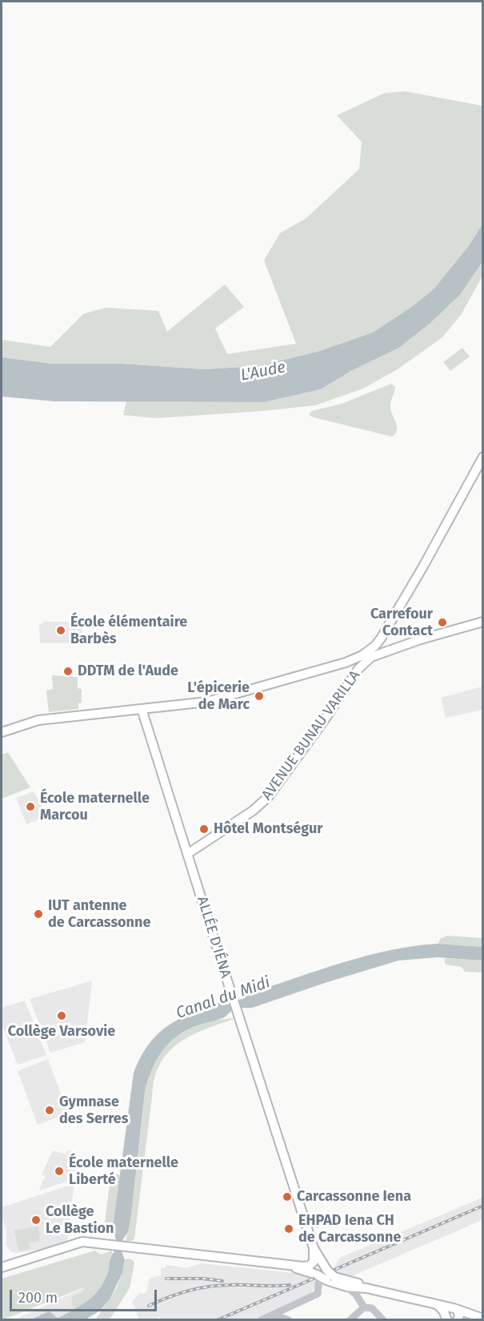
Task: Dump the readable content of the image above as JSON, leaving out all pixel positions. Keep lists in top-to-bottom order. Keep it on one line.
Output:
{"streets":{"main road":["AVENUE BUNAU VARILLA","ALLÉE D'IÉNA"]},"crossings":[["AVENUE BUNAU VARILLA","ALLÉE D'IÉNA"]],"water":["L'Aude","Canal du Midi"],"places":["Carrefour Contact","École élémentaire Barbès","DDTM de l'Aude","L'épicerie de Marc","École maternelle Marcou","Hôtel Montségur","IUT antenne de Carcassonne","Collège Varsovie","Gymnase des Serres","École maternelle Liberté","Carcassonne Iena","Collège Le Bastion","EHPAD Iena CH de Carcassonne"],"scale_bar":"200 m"}
